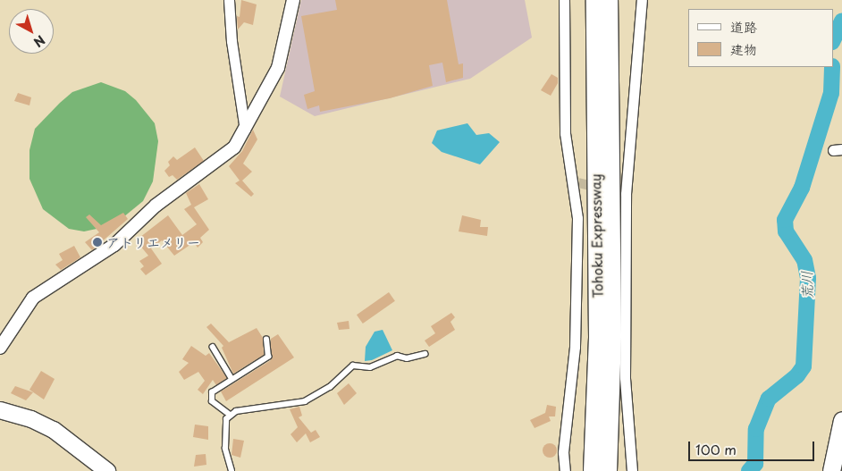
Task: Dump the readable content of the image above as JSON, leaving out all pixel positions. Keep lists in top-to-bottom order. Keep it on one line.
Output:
{"streets":{"highway":["Tohoku Expressway"]},"water":["荒川"],"places":["アトリエメリー"],"legend":["道路","建物"],"scale_bar":"100 m","north":"bottom right"}
